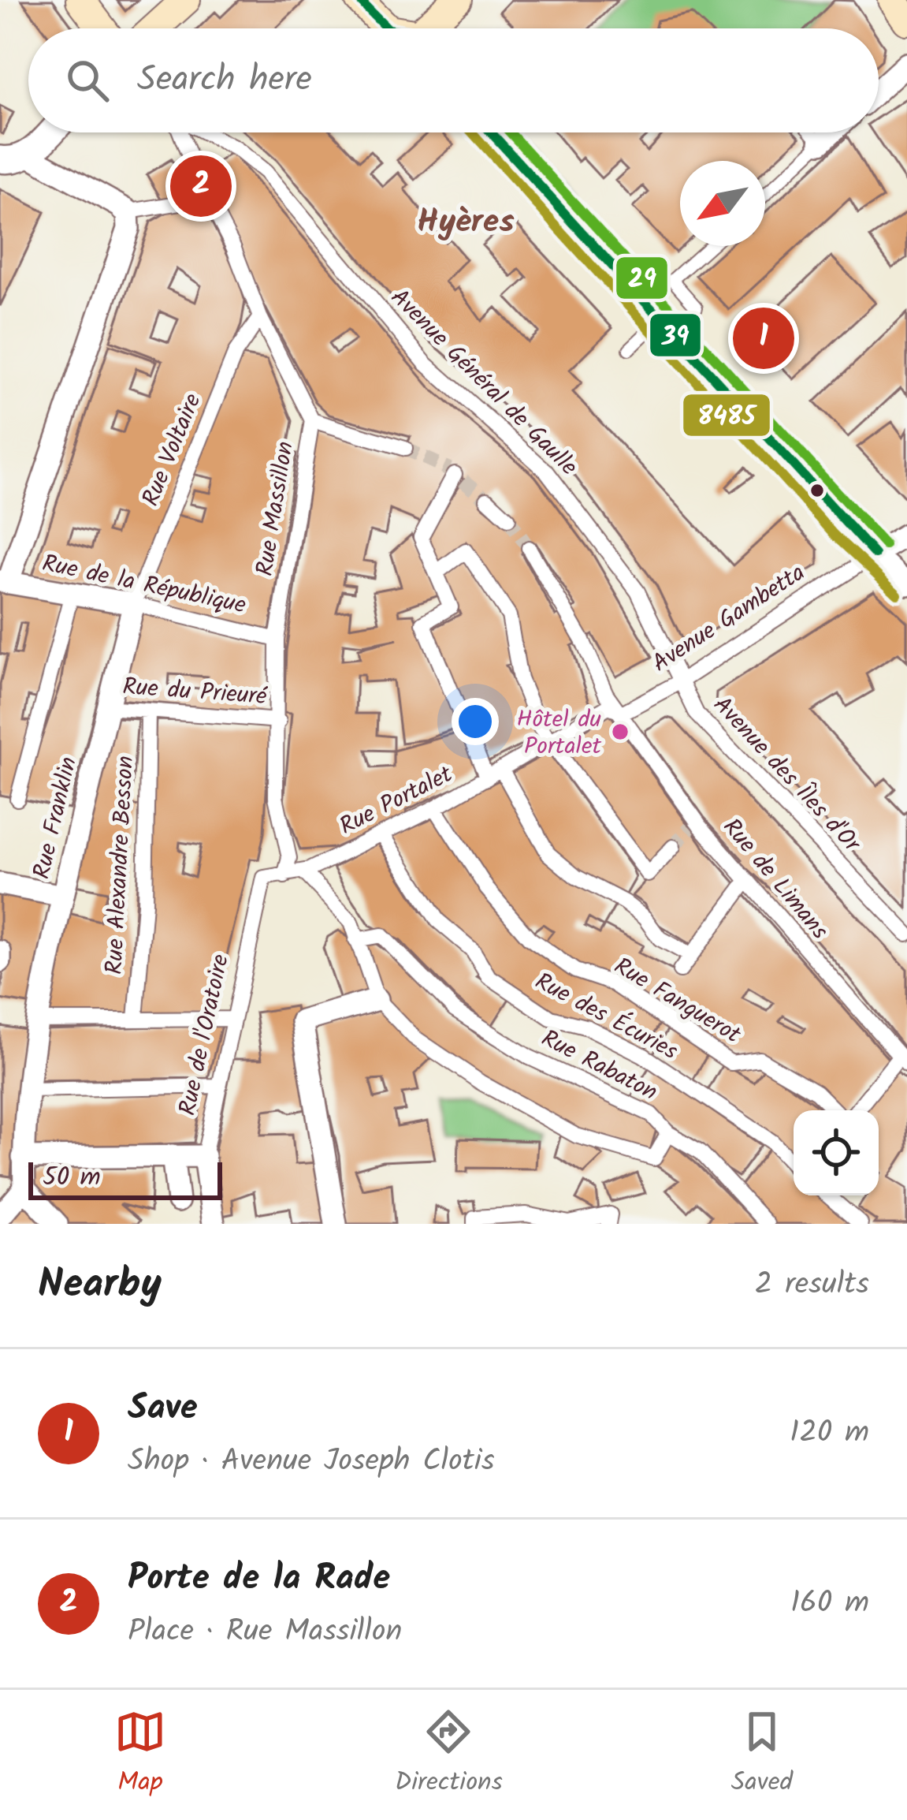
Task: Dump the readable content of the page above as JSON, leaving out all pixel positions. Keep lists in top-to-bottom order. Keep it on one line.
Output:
{"streets":{"street":["Avenue Général de Gaulle","Rue Voltaire","Rue Massillon","Rue de la République","Avenue Gambetta","Rue du Prieuré","Avenue des Îles d'Or","Rue Portalet","Rue Franklin","Rue Alexandre Besson","Rue de Limans","Rue Fanguerot","Rue des Écuries","Rue de l'Oratoire","Rue Rabaton"]},"crossings":[["Avenue Général de Gaulle","Avenue Gambetta"],["Avenue Général de Gaulle","Avenue des Îles d'Or"],["Rue Voltaire","Rue Massillon"],["Rue Voltaire","Rue de la République"],["Rue Voltaire","Rue Franklin"],["Rue Massillon","Rue de la République"],["Rue Massillon","Rue du Prieuré"],["Rue Massillon","Rue Portalet"],["Rue Massillon","Rue de l'Oratoire"],["Rue de la République","Rue Franklin"],["Avenue Gambetta","Avenue des Îles d'Or"],["Avenue Gambetta","Rue Portalet"],["Avenue Gambetta","Rue de Limans"],["Rue du Prieuré","Rue Franklin"],["Rue du Prieuré","Rue Alexandre Besson"],["Rue Portalet","Rue de Limans"],["Rue Portalet","Rue Fanguerot"],["Rue Portalet","Rue des Écuries"],["Rue Portalet","Rue de l'Oratoire"]],"districts":["Hyères"],"places":["Hôtel du Portalet"],"lines":["transit line 39","transit line 8485","transit line 29"],"scale_bar":"50 m","north":"bottom left","page":{"search":"Search here","pins":["2","1"],"scale":"50 m","heading":["Nearby","2 results"],"list":[{"mark":"1","name":"Save","note":"Shop · Avenue Joseph Clotis","value":"120 m"},{"mark":"2","name":"Porte de la Rade","note":"Place · Rue Massillon","value":"160 m"}],"nav":["Map","Directions","Saved"]}}
